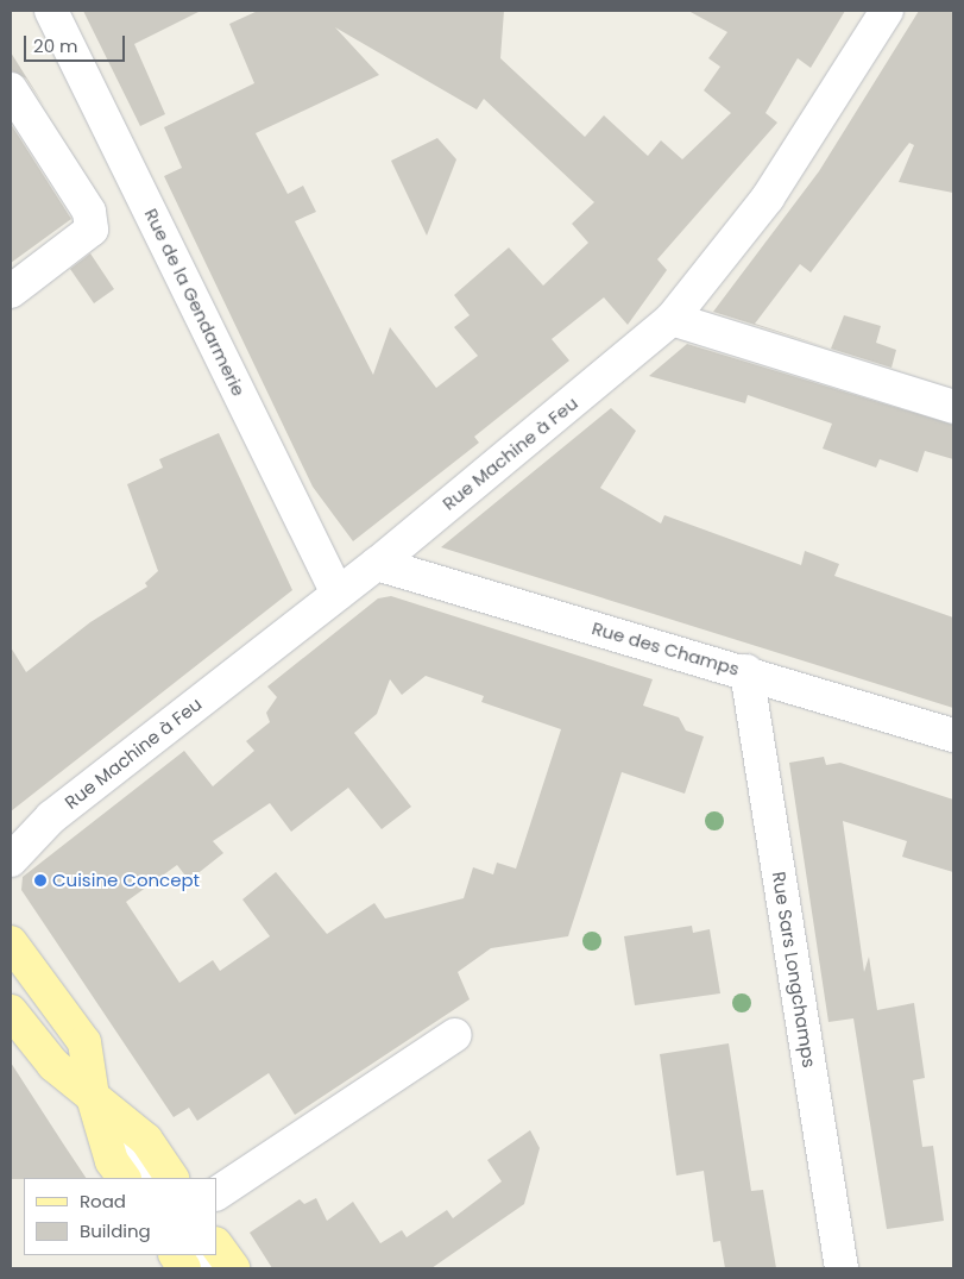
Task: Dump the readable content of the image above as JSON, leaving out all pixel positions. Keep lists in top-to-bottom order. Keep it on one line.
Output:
{"streets":{"street":["Rue de la Gendarmerie","Rue Machine à Feu","Rue des Champs","Rue Sars Longchamps"]},"crossings":[["Rue de la Gendarmerie","Rue Machine à Feu"],["Rue Machine à Feu","Rue des Champs"],["Rue des Champs","Rue Sars Longchamps"]],"places":["Cuisine Concept"],"legend":["Road","Building"],"scale_bar":"20 m"}
